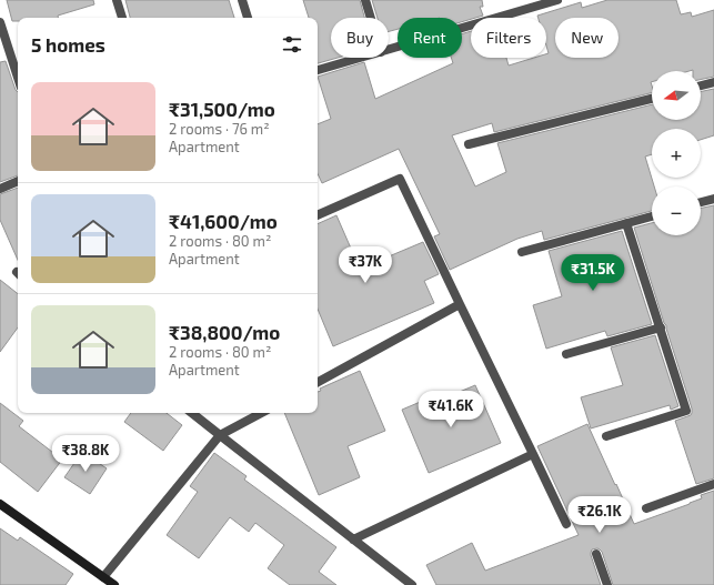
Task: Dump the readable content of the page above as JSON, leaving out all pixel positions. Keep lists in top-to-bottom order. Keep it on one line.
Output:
{"north":"left","page":{"chip":["Buy","Rent","Filters","New"],"heading":"5 homes","map_buttons":["+","−"],"list":[{"name":"₹31,500/mo","note":"2 rooms · 76 m² · Apartment"},{"name":"₹41,600/mo","note":"2 rooms · 80 m² · Apartment"},{"name":"₹38,800/mo","note":"2 rooms · 80 m² · Apartment"}],"price":["₹37K","₹31.5K","₹41.6K","₹38.8K","₹26.1K"]}}
